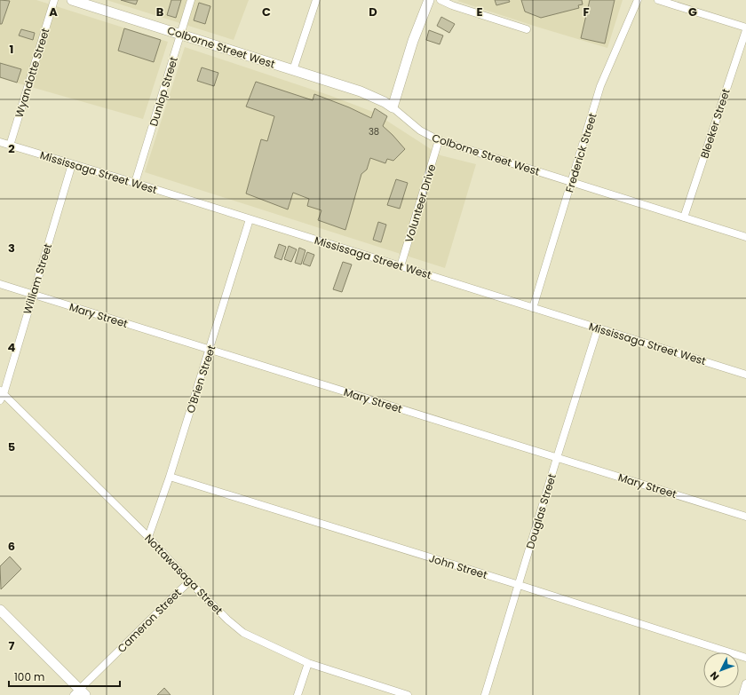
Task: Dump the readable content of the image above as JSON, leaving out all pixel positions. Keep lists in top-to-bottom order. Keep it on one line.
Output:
{"streets":{"main road":["Colborne Street West"],"street":["Wyandotte Street","Dunlop Street","Bleeker Street","Frederick Street","Mississaga Street West","Volunteer Drive","William Street","Mary Street","O'Brien Street","Douglas Street","John Street","Nottawasaga Street","Cameron Street"]},"crossings":[["Colborne Street West","Dunlop Street"],["Colborne Street West","Bleeker Street"],["Colborne Street West","Frederick Street"],["Colborne Street West","Volunteer Drive"],["Wyandotte Street","Mississaga Street West"],["Dunlop Street","Mississaga Street West"],["Frederick Street","Mississaga Street West"],["Mississaga Street West","Volunteer Drive"],["Mississaga Street West","William Street"],["Mississaga Street West","O'Brien Street"],["Mississaga Street West","Douglas Street"],["William Street","Mary Street"],["William Street","Nottawasaga Street"],["Mary Street","O'Brien Street"],["Mary Street","Douglas Street"],["O'Brien Street","John Street"],["O'Brien Street","Nottawasaga Street"],["Douglas Street","John Street"],["Nottawasaga Street","Cameron Street"]],"house_numbers":["38"],"scale_bar":"100 m","north":"bottom left","grid":{"columns":["A","B","C","D","E","F","G"],"rows":["1","2","3","4","5","6","7"]}}
